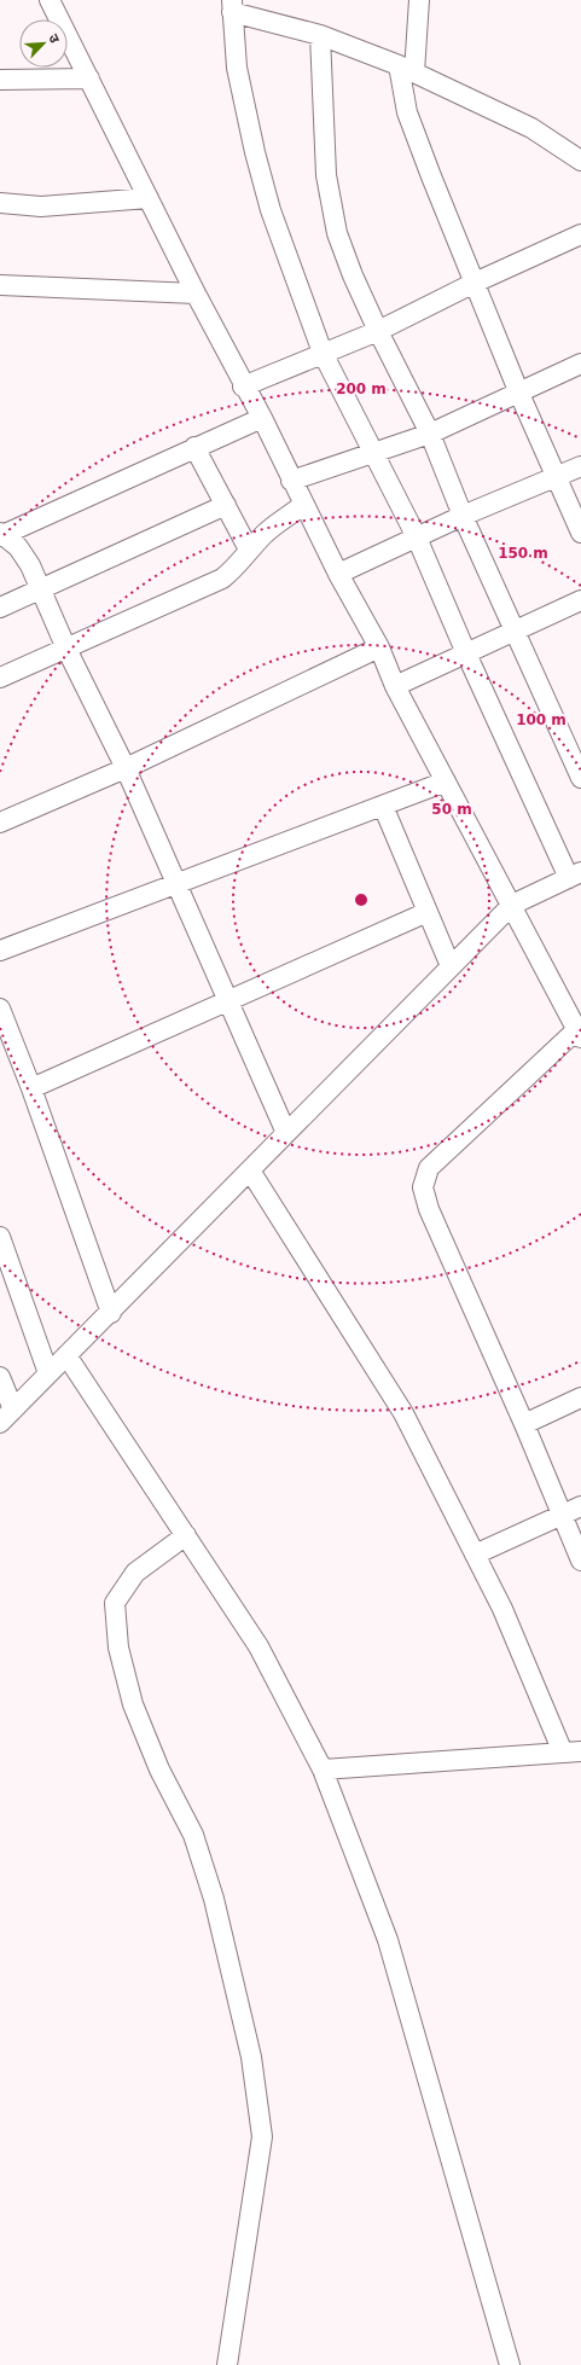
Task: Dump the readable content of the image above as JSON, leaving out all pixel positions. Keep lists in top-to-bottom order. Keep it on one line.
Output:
{"north":"top right","rings":["200 m","150 m","100 m","50 m"]}
